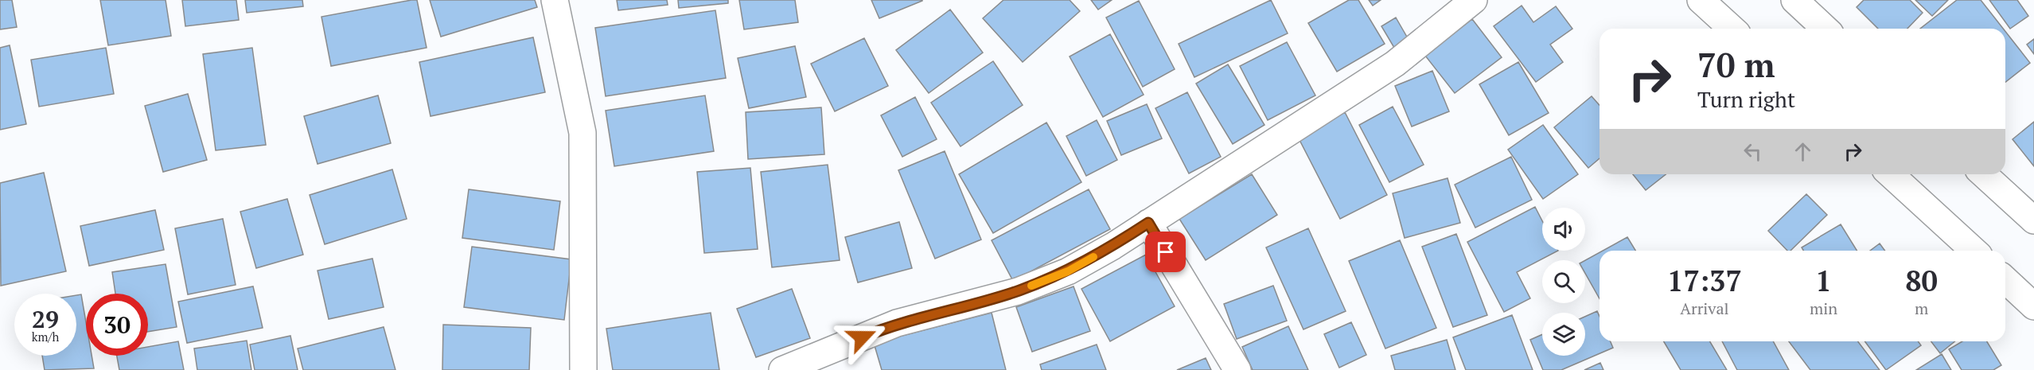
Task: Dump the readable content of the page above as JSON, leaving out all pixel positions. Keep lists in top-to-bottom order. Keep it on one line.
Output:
{"page":{"turn":["70 m","Turn right"],"eta":["17:37","Arrival","1","min","80","m"],"speed":"29 km/h","limit":"30"}}
